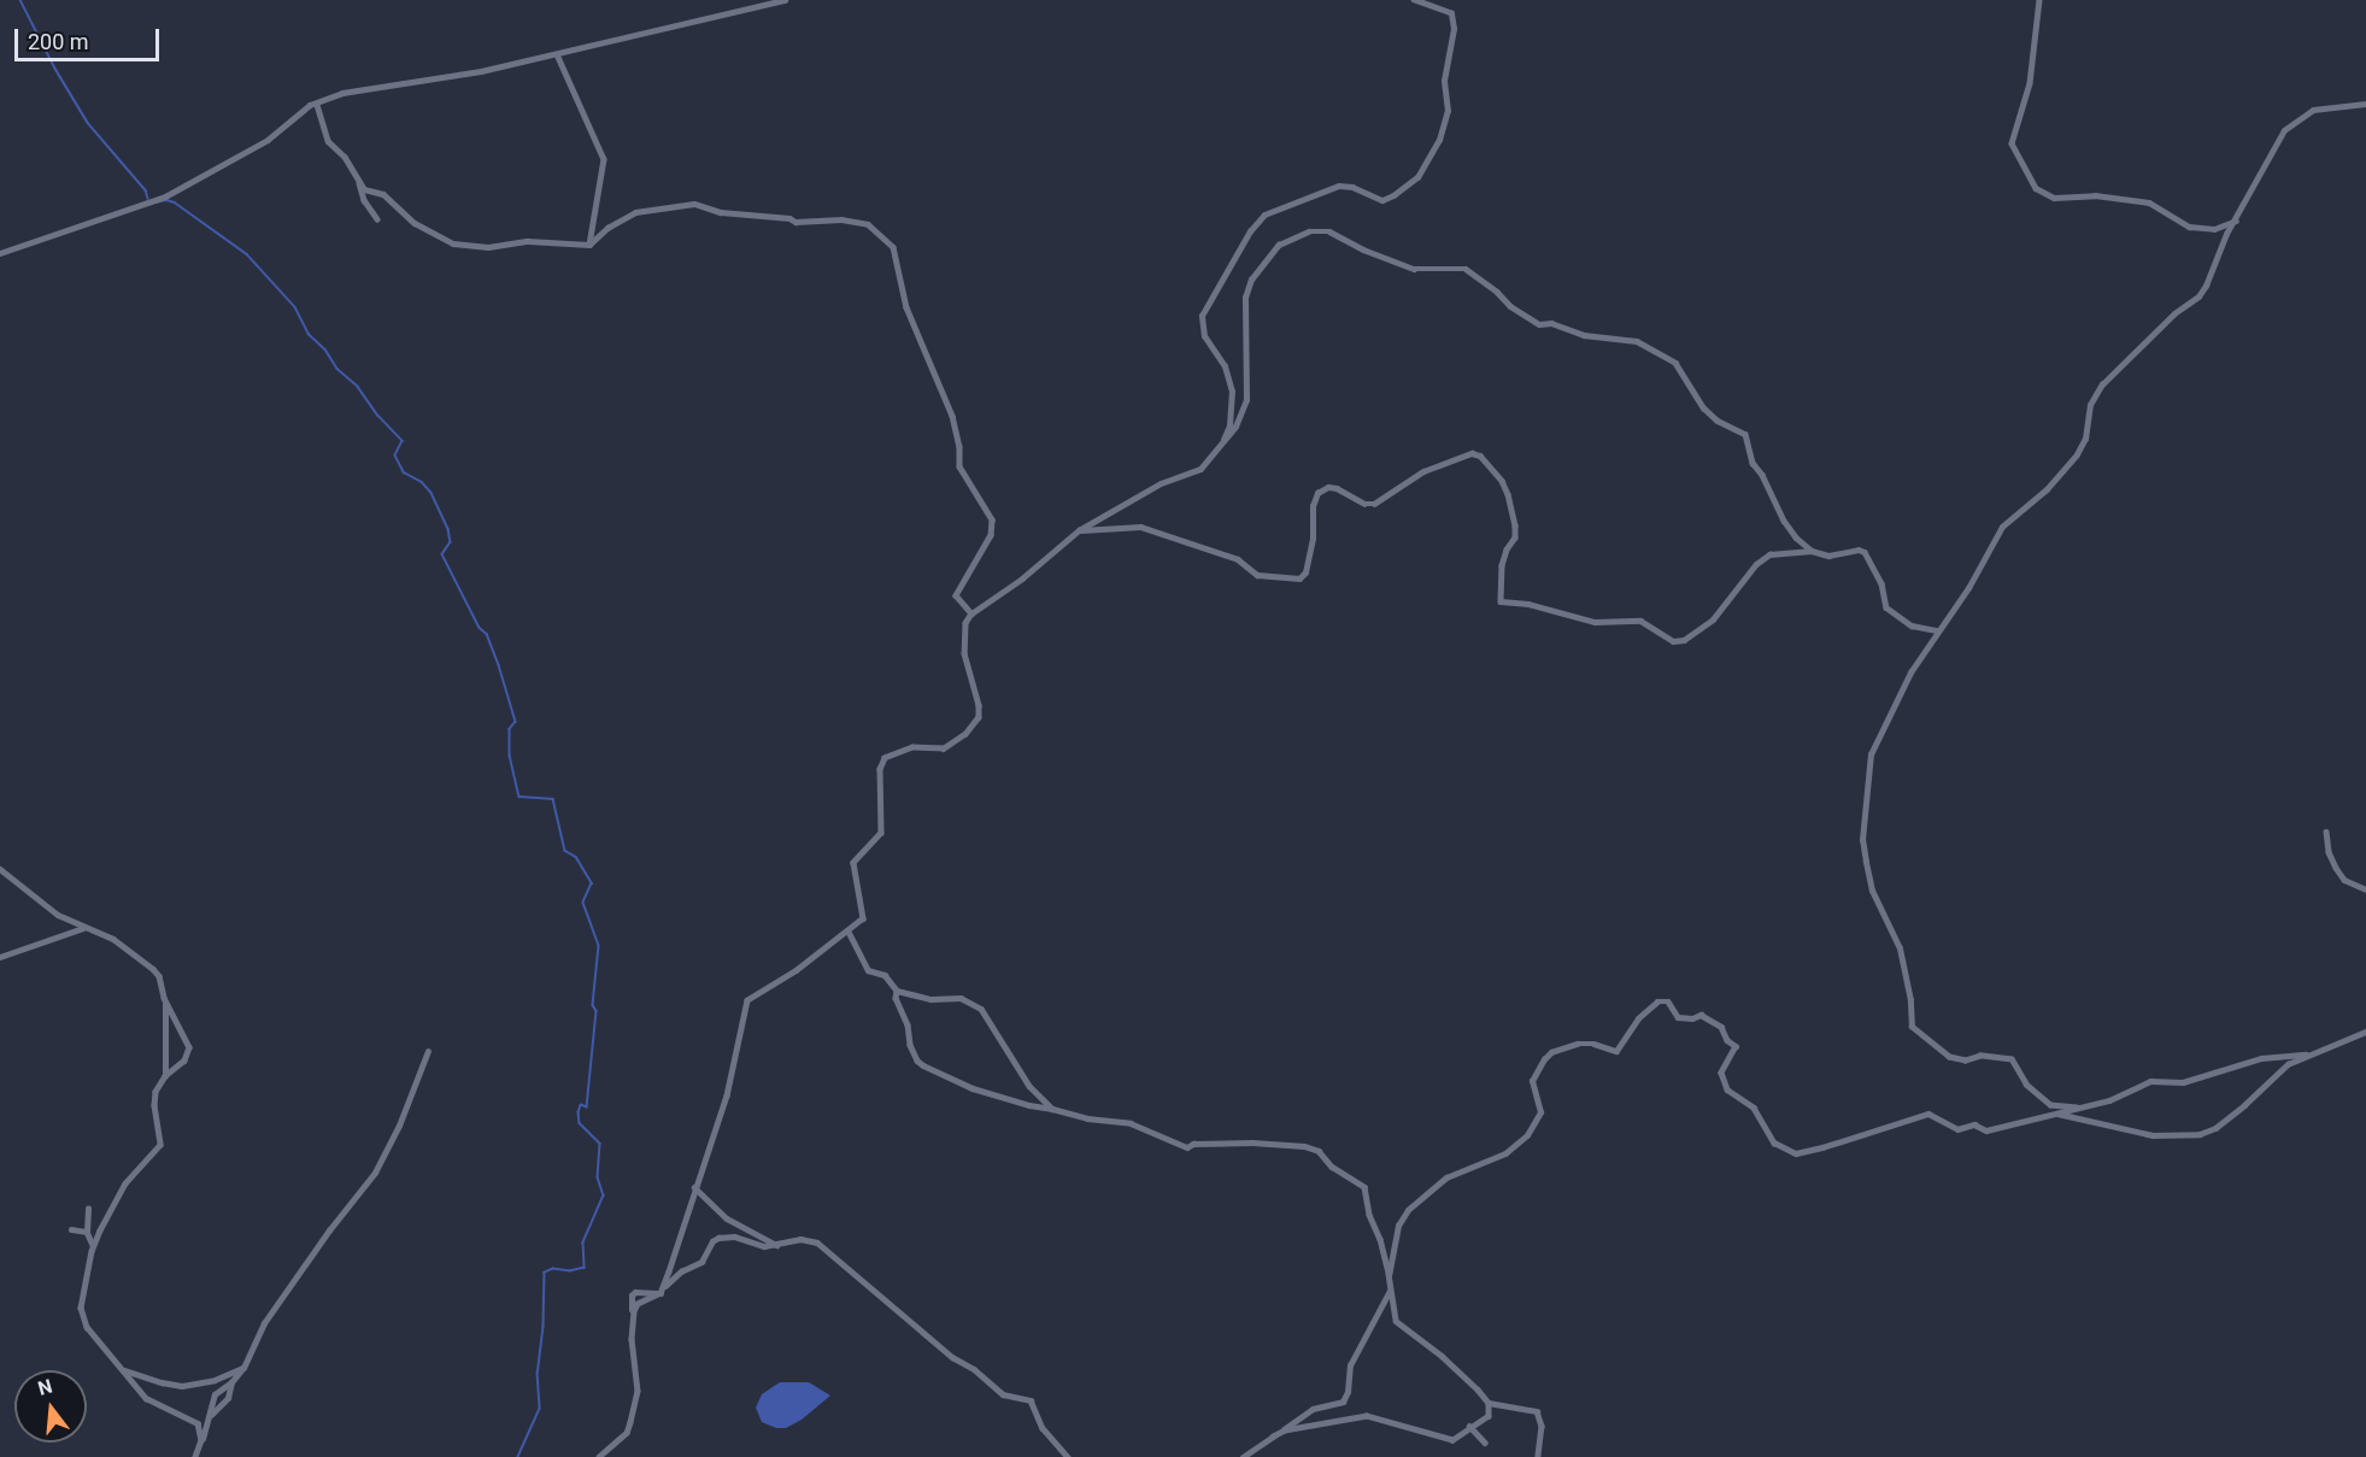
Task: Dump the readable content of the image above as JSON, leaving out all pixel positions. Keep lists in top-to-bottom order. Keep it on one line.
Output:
{"scale_bar":"200 m","north":"top"}
